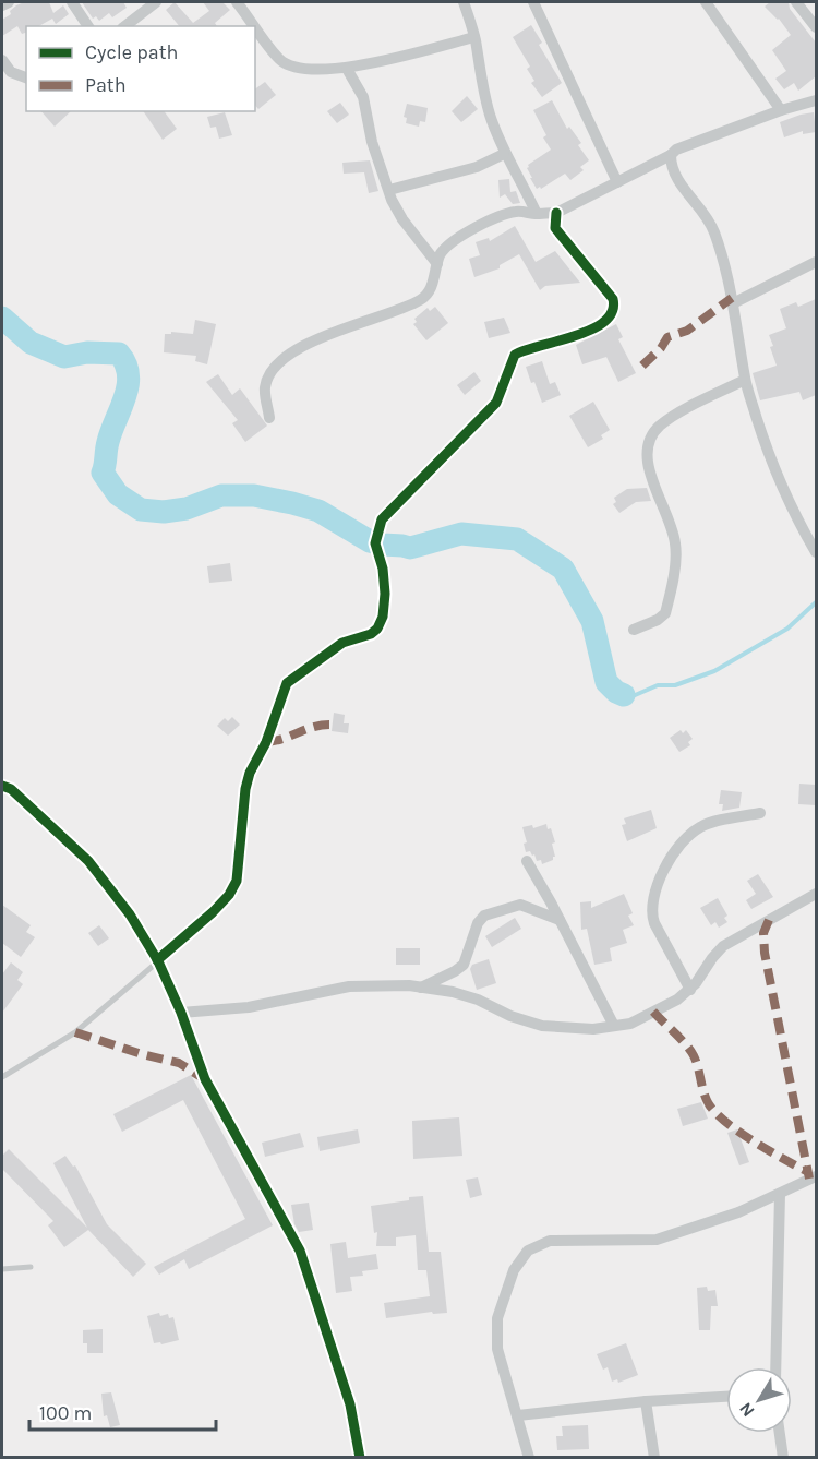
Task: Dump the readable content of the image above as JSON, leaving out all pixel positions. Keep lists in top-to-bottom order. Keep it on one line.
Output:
{"legend":["Cycle path","Path"],"scale_bar":"100 m","north":"bottom left"}
